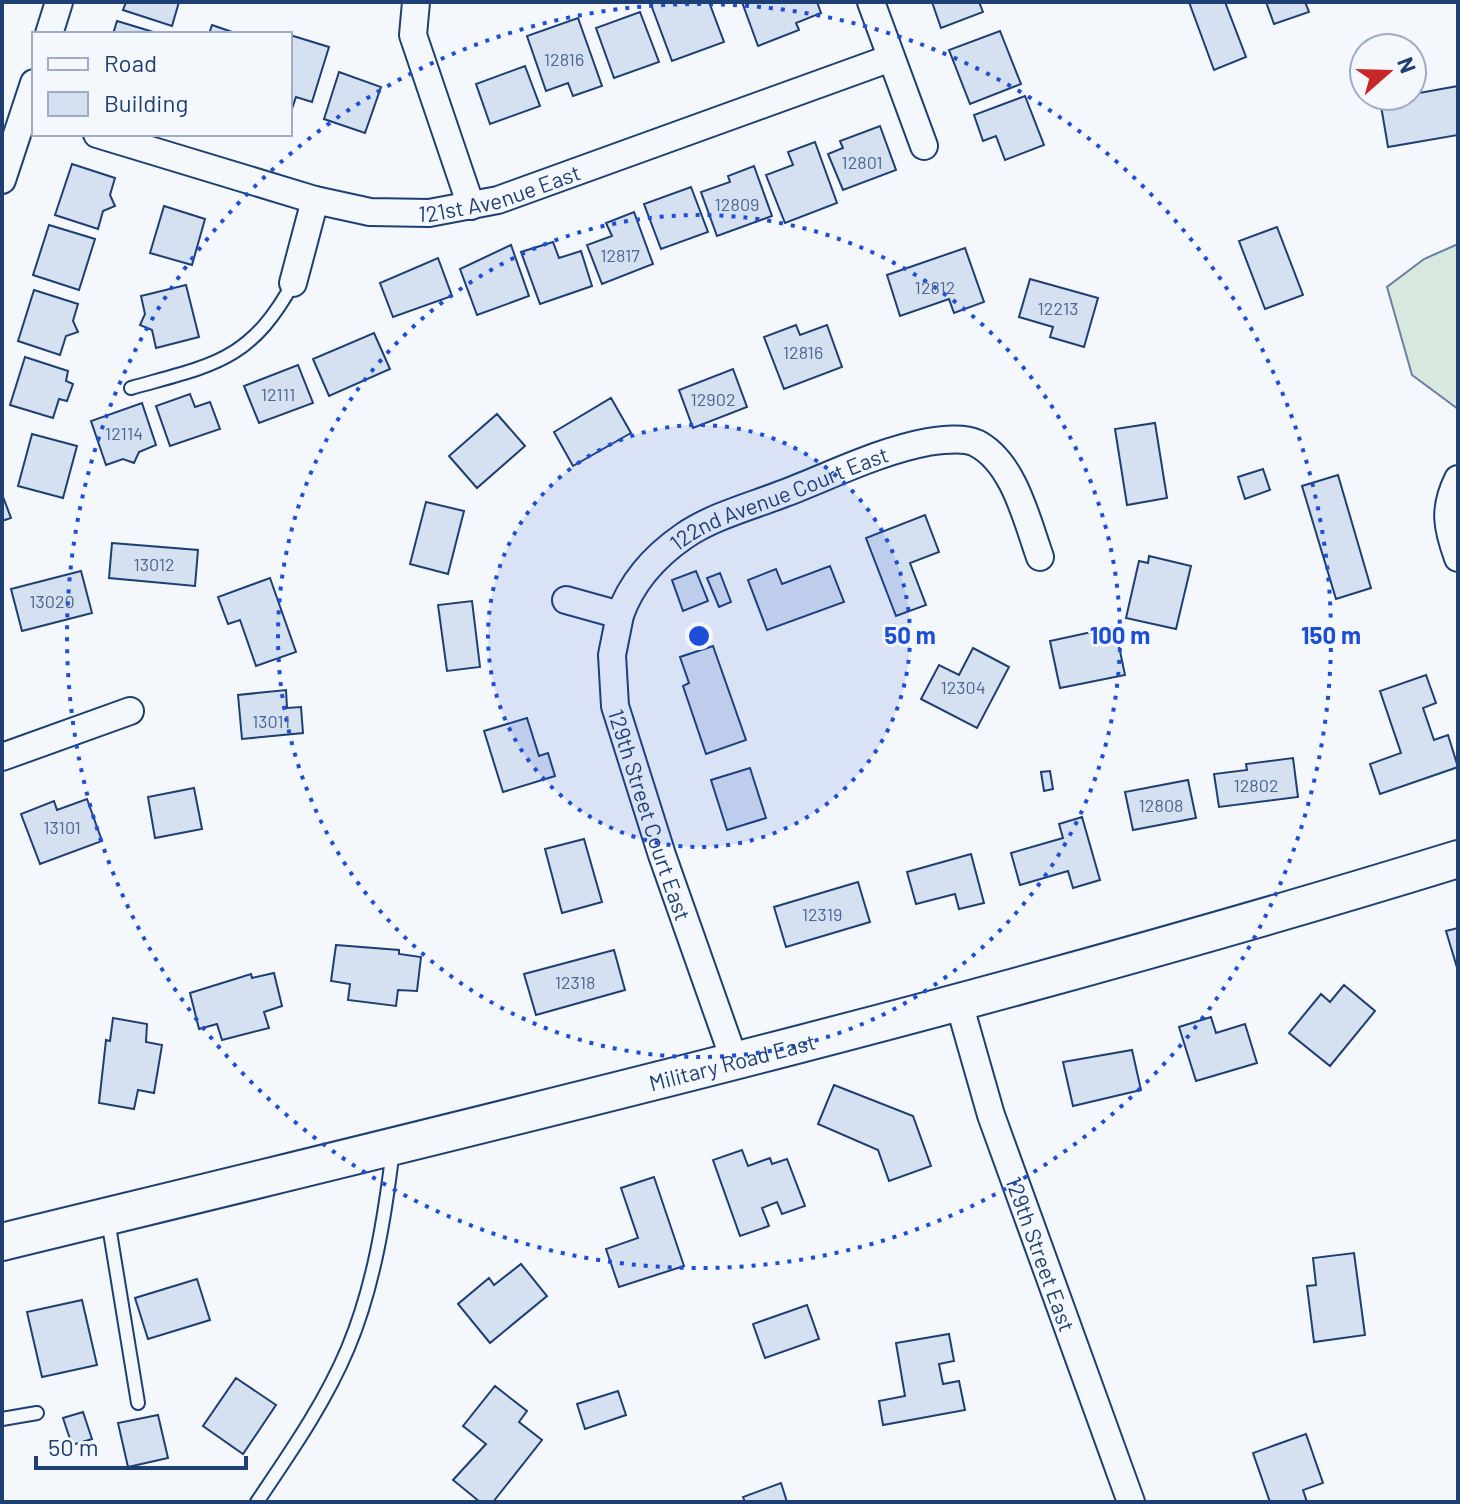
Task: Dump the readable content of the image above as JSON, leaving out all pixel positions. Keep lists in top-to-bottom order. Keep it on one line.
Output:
{"streets":{"main road":["Military Road East"],"street":["121st Avenue East","122nd Avenue Court East","129th Street Court East","129th Street East"]},"crossings":[["122nd Avenue Court East","129th Street Court East"],["129th Street Court East","Military Road East"],["Military Road East","129th Street East"]],"house_numbers":["12816","12801","12809","12817","12812","12213","12816","12111","12902","12114","13012","13020","12304","13011","12802","12808","13101","12319","12318"],"legend":["Road","Building"],"scale_bar":"50 m","north":"right","rings":["50 m","100 m","150 m"]}
